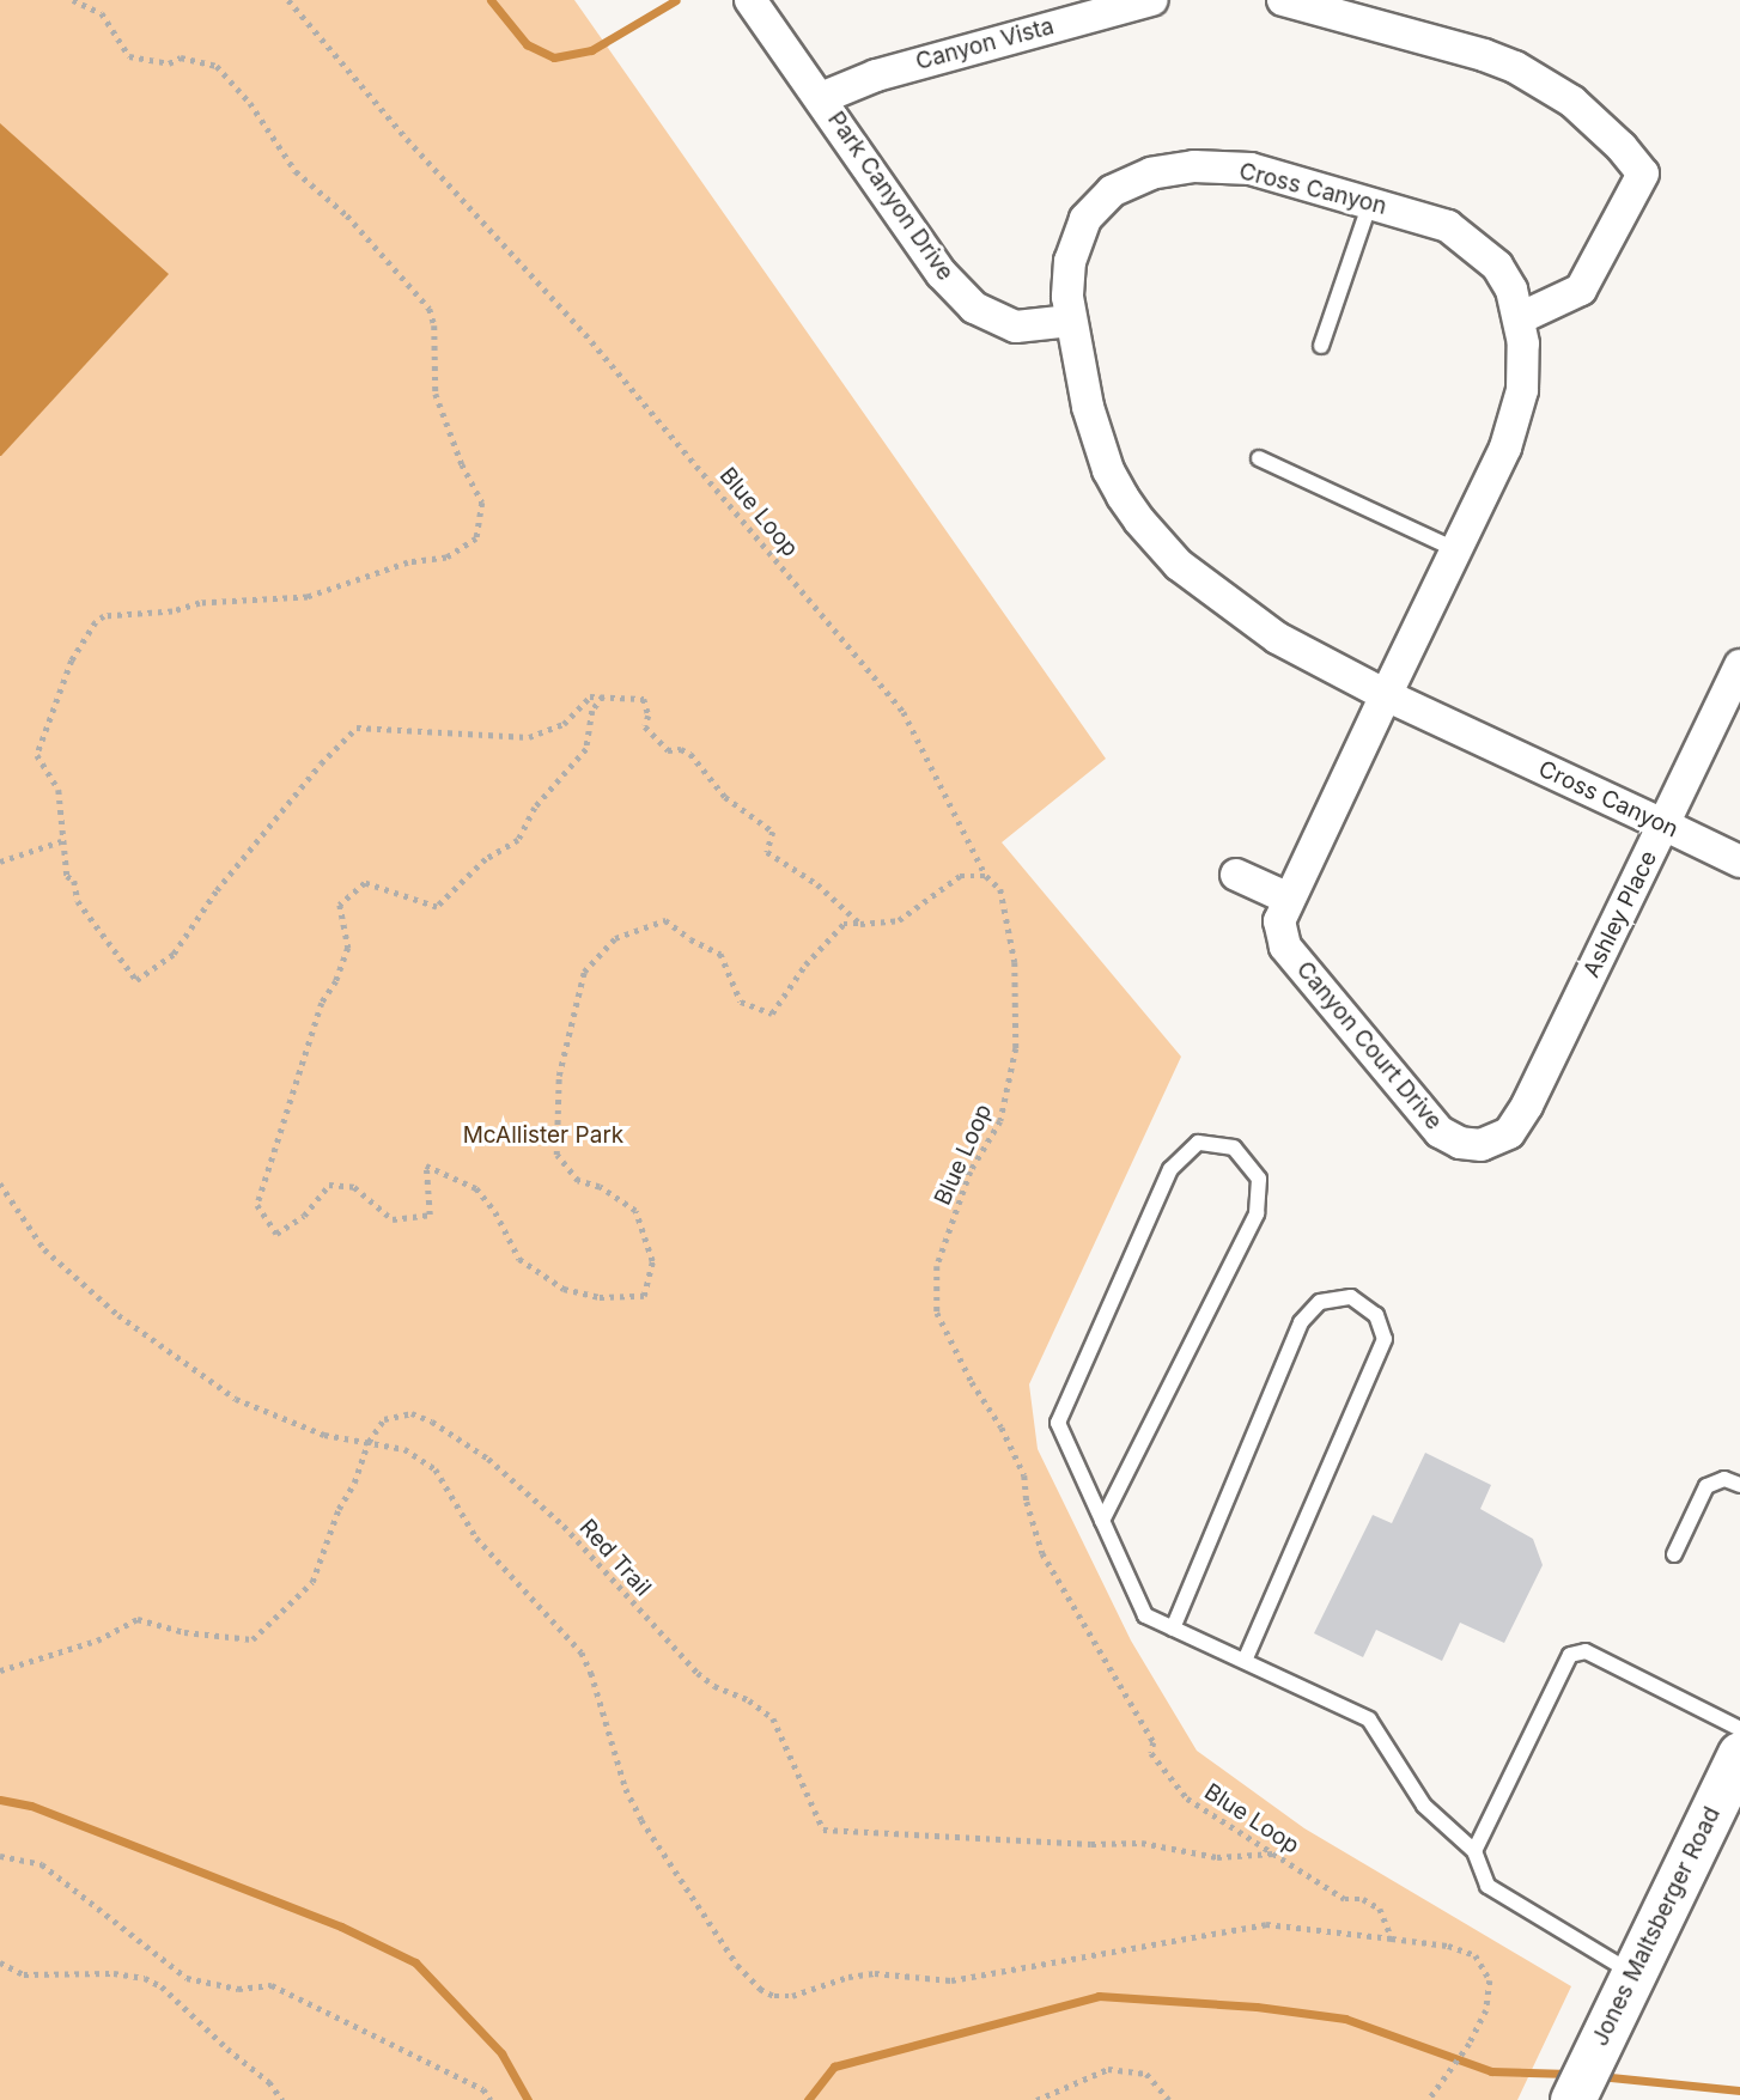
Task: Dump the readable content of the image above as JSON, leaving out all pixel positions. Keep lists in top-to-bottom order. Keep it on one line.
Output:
{"streets":{"main road":["Jones Maltsberger Road"],"street":["Canyon Vista","Cross Canyon","Park Canyon Drive","Ashley Place","Canyon Court Drive"],"path":["Blue Loop","Red Trail"]},"crossings":[["Canyon Vista","Park Canyon Drive"],["Cross Canyon","Park Canyon Drive"],["Cross Canyon","Ashley Place"],["Cross Canyon","Canyon Court Drive"],["Blue Loop","Red Trail"],["Ashley Place","Canyon Court Drive"]],"parks":["McAllister Park"]}
